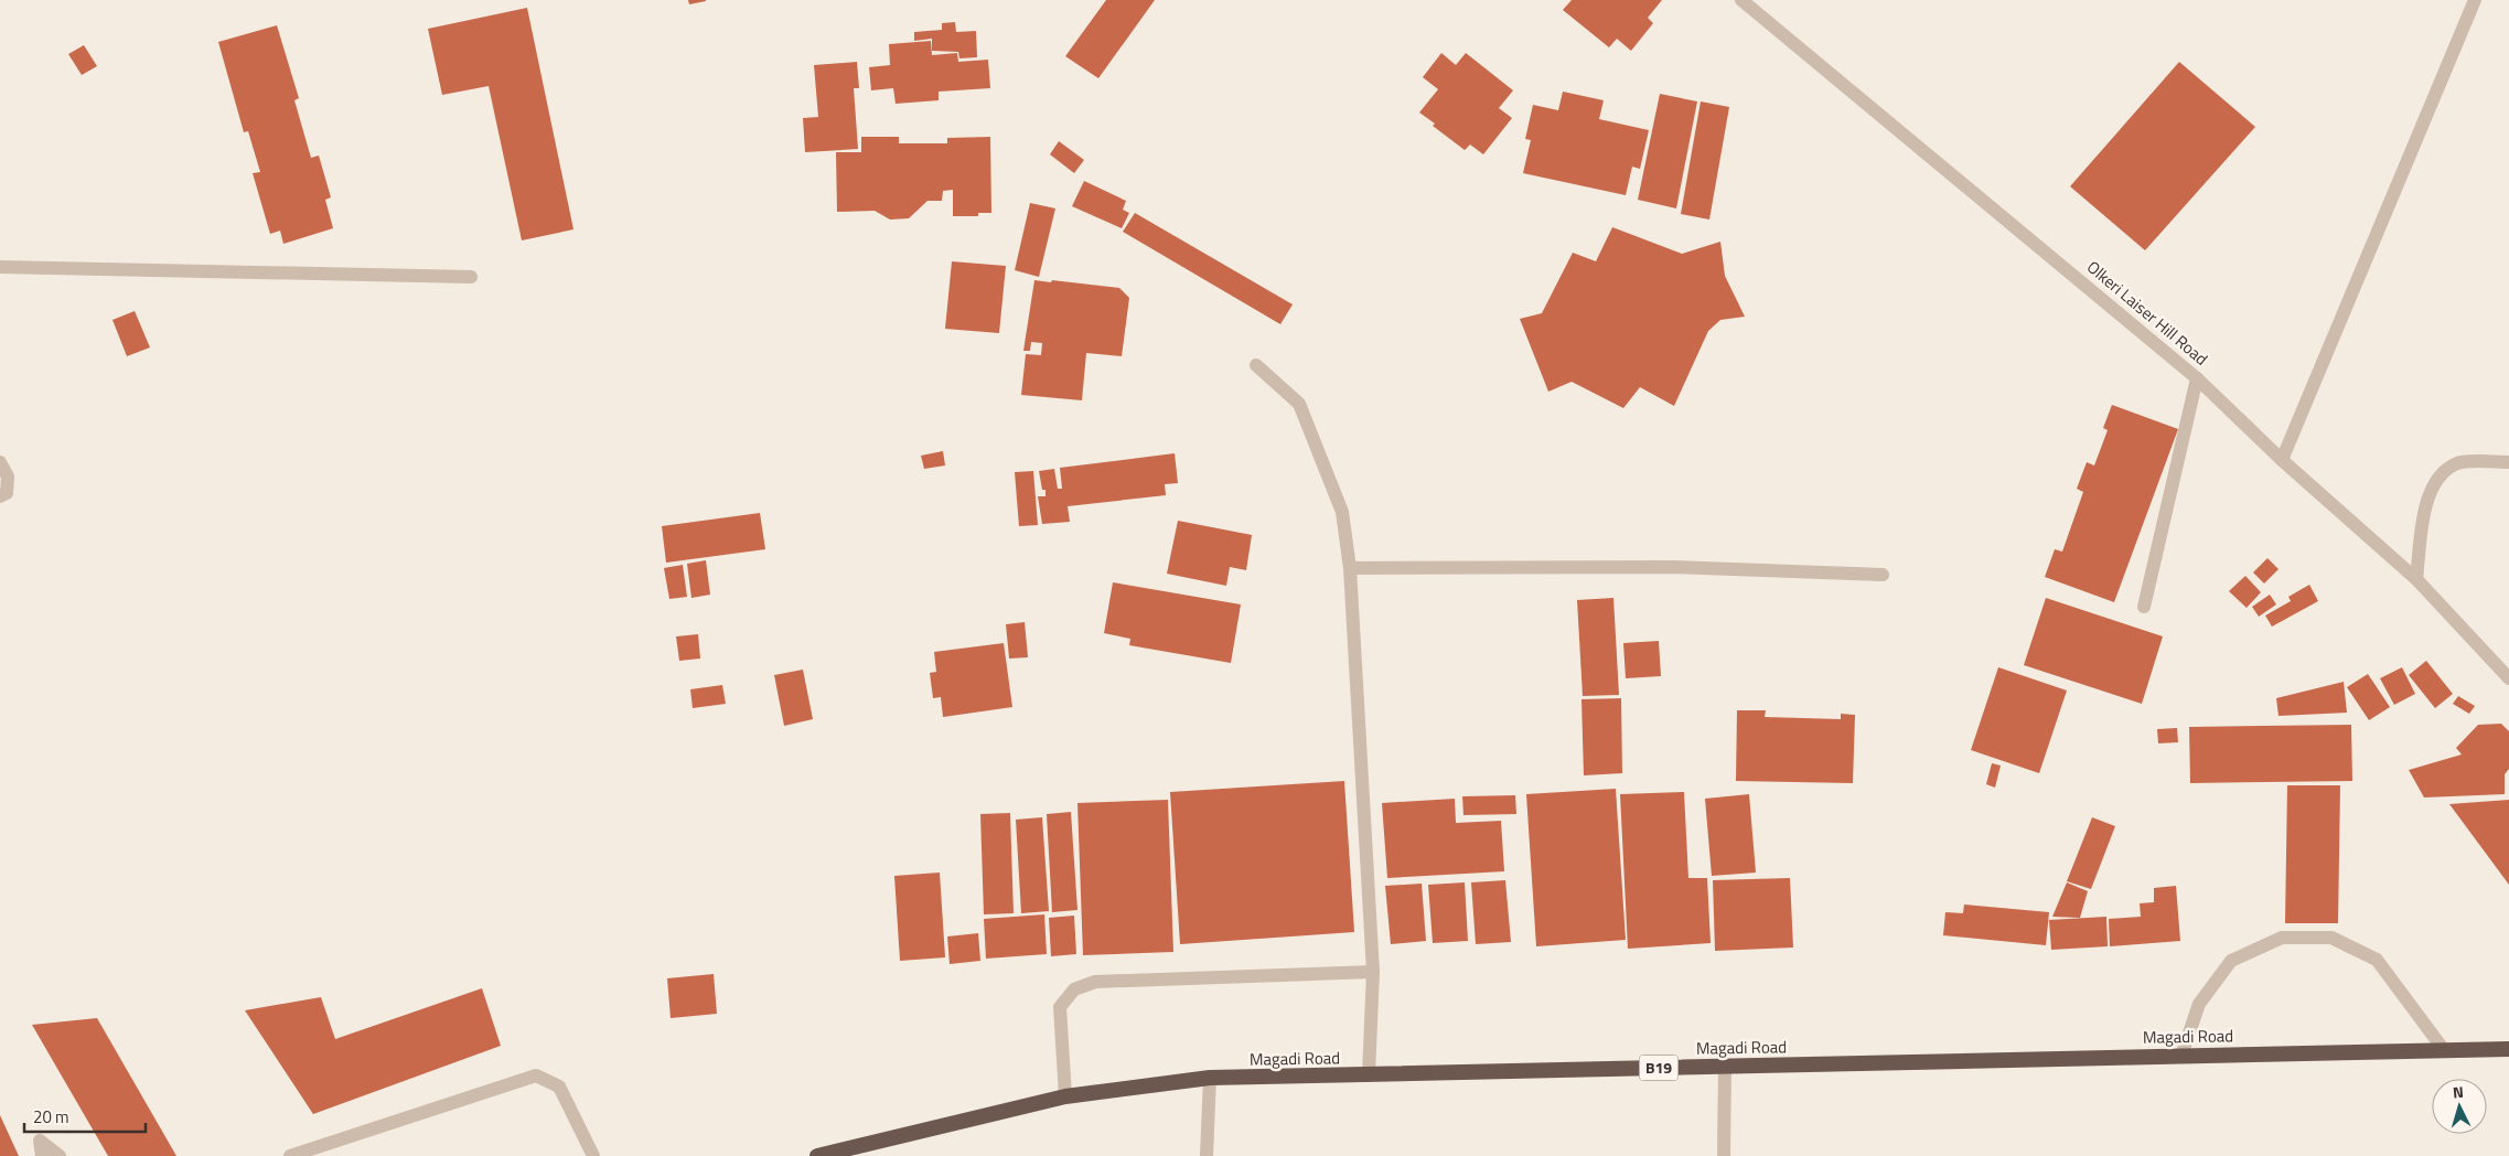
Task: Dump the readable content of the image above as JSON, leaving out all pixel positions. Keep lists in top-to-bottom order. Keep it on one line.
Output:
{"streets":{"highway":["Magadi Road","B19"],"street":["Olkeri Laiser Hill Road"]},"scale_bar":"20 m","north":"top"}
